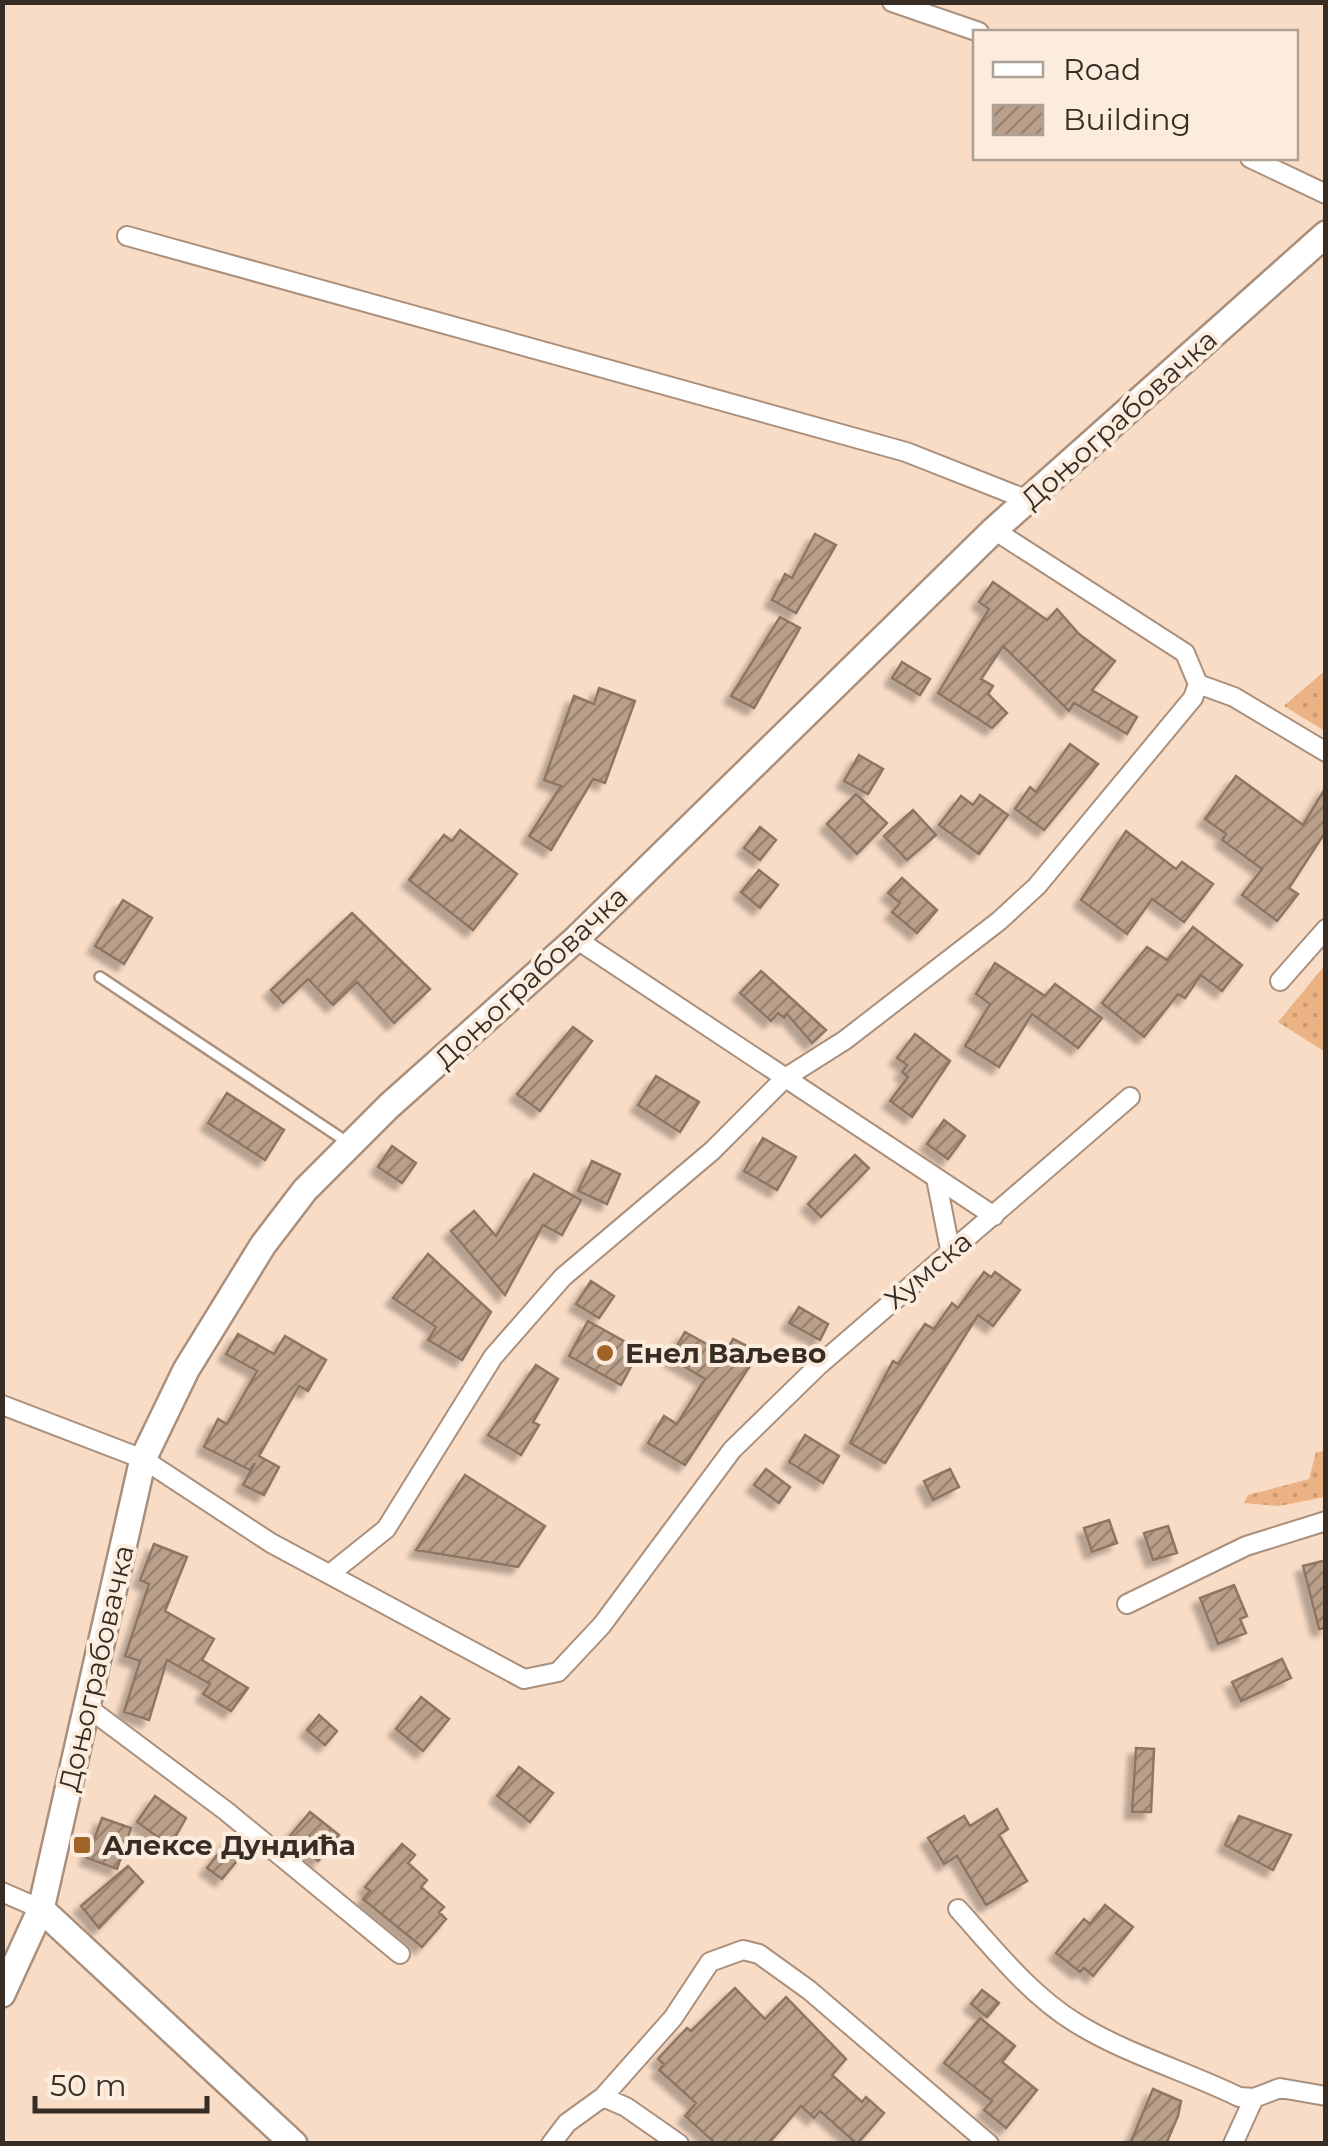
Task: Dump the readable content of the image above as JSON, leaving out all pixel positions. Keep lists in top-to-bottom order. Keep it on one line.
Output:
{"streets":{"street":["Доњограбовачка","Хумска"]},"crossings":[["Доњограбовачка","Хумска"]],"places":{"other":["Енел Ваљево"],"transit":["Алексе Дундића"]},"legend":["Road","Building"],"scale_bar":"50 m"}
